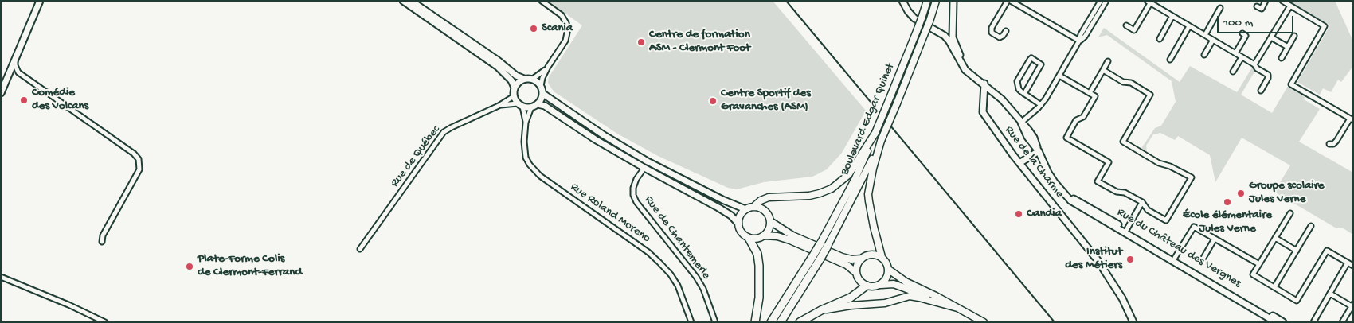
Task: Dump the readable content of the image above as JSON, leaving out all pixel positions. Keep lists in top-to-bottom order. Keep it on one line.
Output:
{"streets":{"main road":["Boulevard Edgar Quinet","Rue de la Charme","Rue du Château des Vergnes"],"street":["Rue de Québec","Rue Roland Moreno","Rue de Chantemerle"]},"crossings":[["Rue de la Charme","Rue du Château des Vergnes"]],"places":["Scania","Centre de formation ASM - Clermont Foot","Comédie des Volcans","Centre Sportif des Gravanches (ASM)","Groupe scolaire Jules Verne","École élémentaire Jules Verne","Candia","Institut des Métiers","Plate-Forme Colis de Clermont-Ferrand"],"scale_bar":"100 m"}
